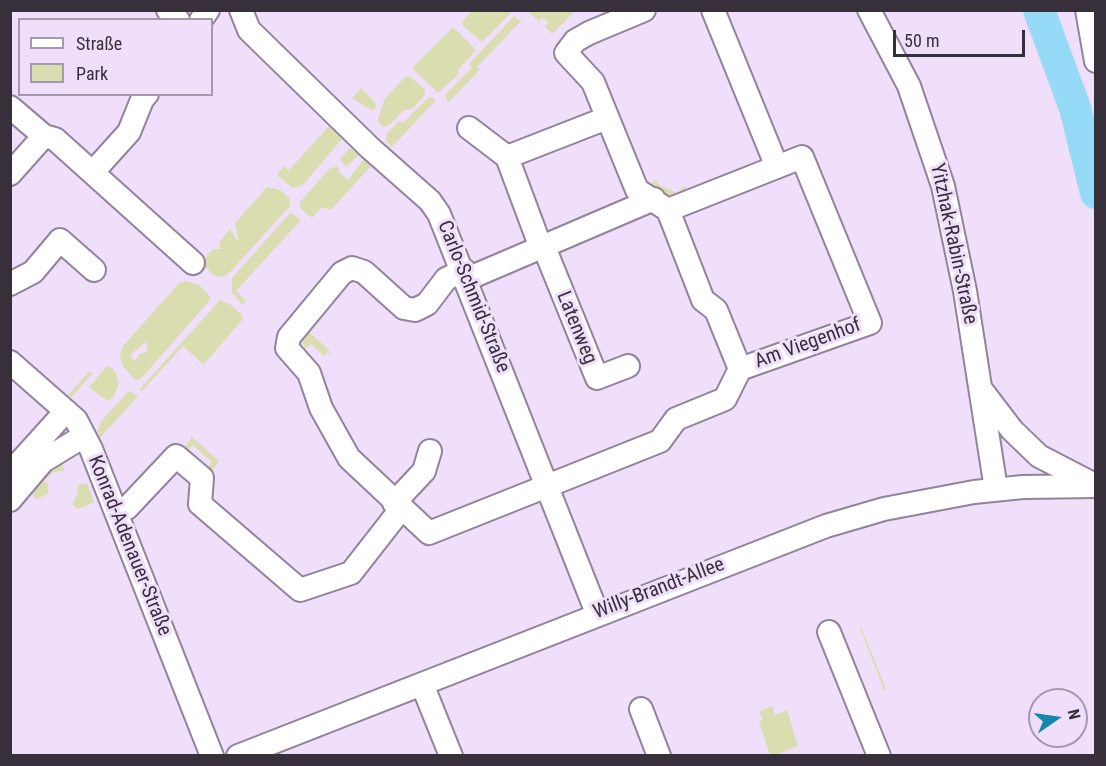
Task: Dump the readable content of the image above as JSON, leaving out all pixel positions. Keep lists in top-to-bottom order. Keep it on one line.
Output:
{"streets":{"street":["Yitzhak-Rabin-Straße","Carlo-Schmid-Straße","Latenweg","Am Viegenhof","Konrad-Adenauer-Straße","Willy-Brandt-Allee"]},"crossings":[["Yitzhak-Rabin-Straße","Willy-Brandt-Allee"],["Carlo-Schmid-Straße","Am Viegenhof"],["Carlo-Schmid-Straße","Willy-Brandt-Allee"]],"legend":["Straße","Park"],"scale_bar":"50 m","north":"right"}
